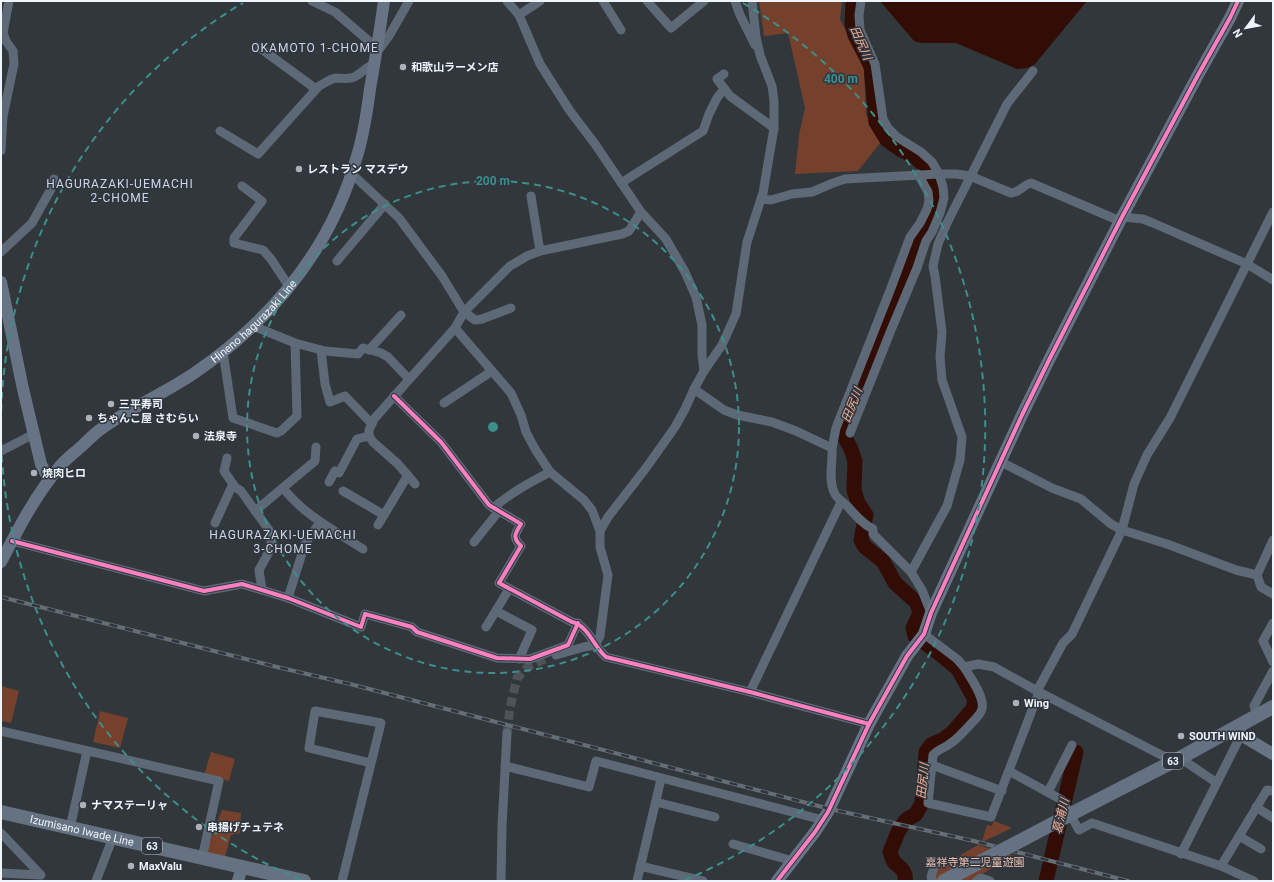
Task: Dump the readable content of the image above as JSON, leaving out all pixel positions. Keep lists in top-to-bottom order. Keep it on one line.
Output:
{"streets":{"main road":["63","Izumisano Iwade Line"],"street":["Hineno hagurazaki Line"]},"districts":["OKAMOTO 1-CHOME","HAGURAZAKI-UEMACHI 2-CHOME","HAGURAZAKI-UEMACHI 3-CHOME"],"water":["田尻川","葛浦川"],"parks":["嘉祥寺第二児童遊園"],"places":["和歌山ラーメン店","レストラン マスデウ","三平寿司","ちゃんこ屋 さむらい","法泉寺","焼肉ヒロ","Wing","SOUTH WIND","ナマステーリャ","串揚げチュテネ","MaxValu"],"north":"bottom left","rings":["400 m","200 m"]}
